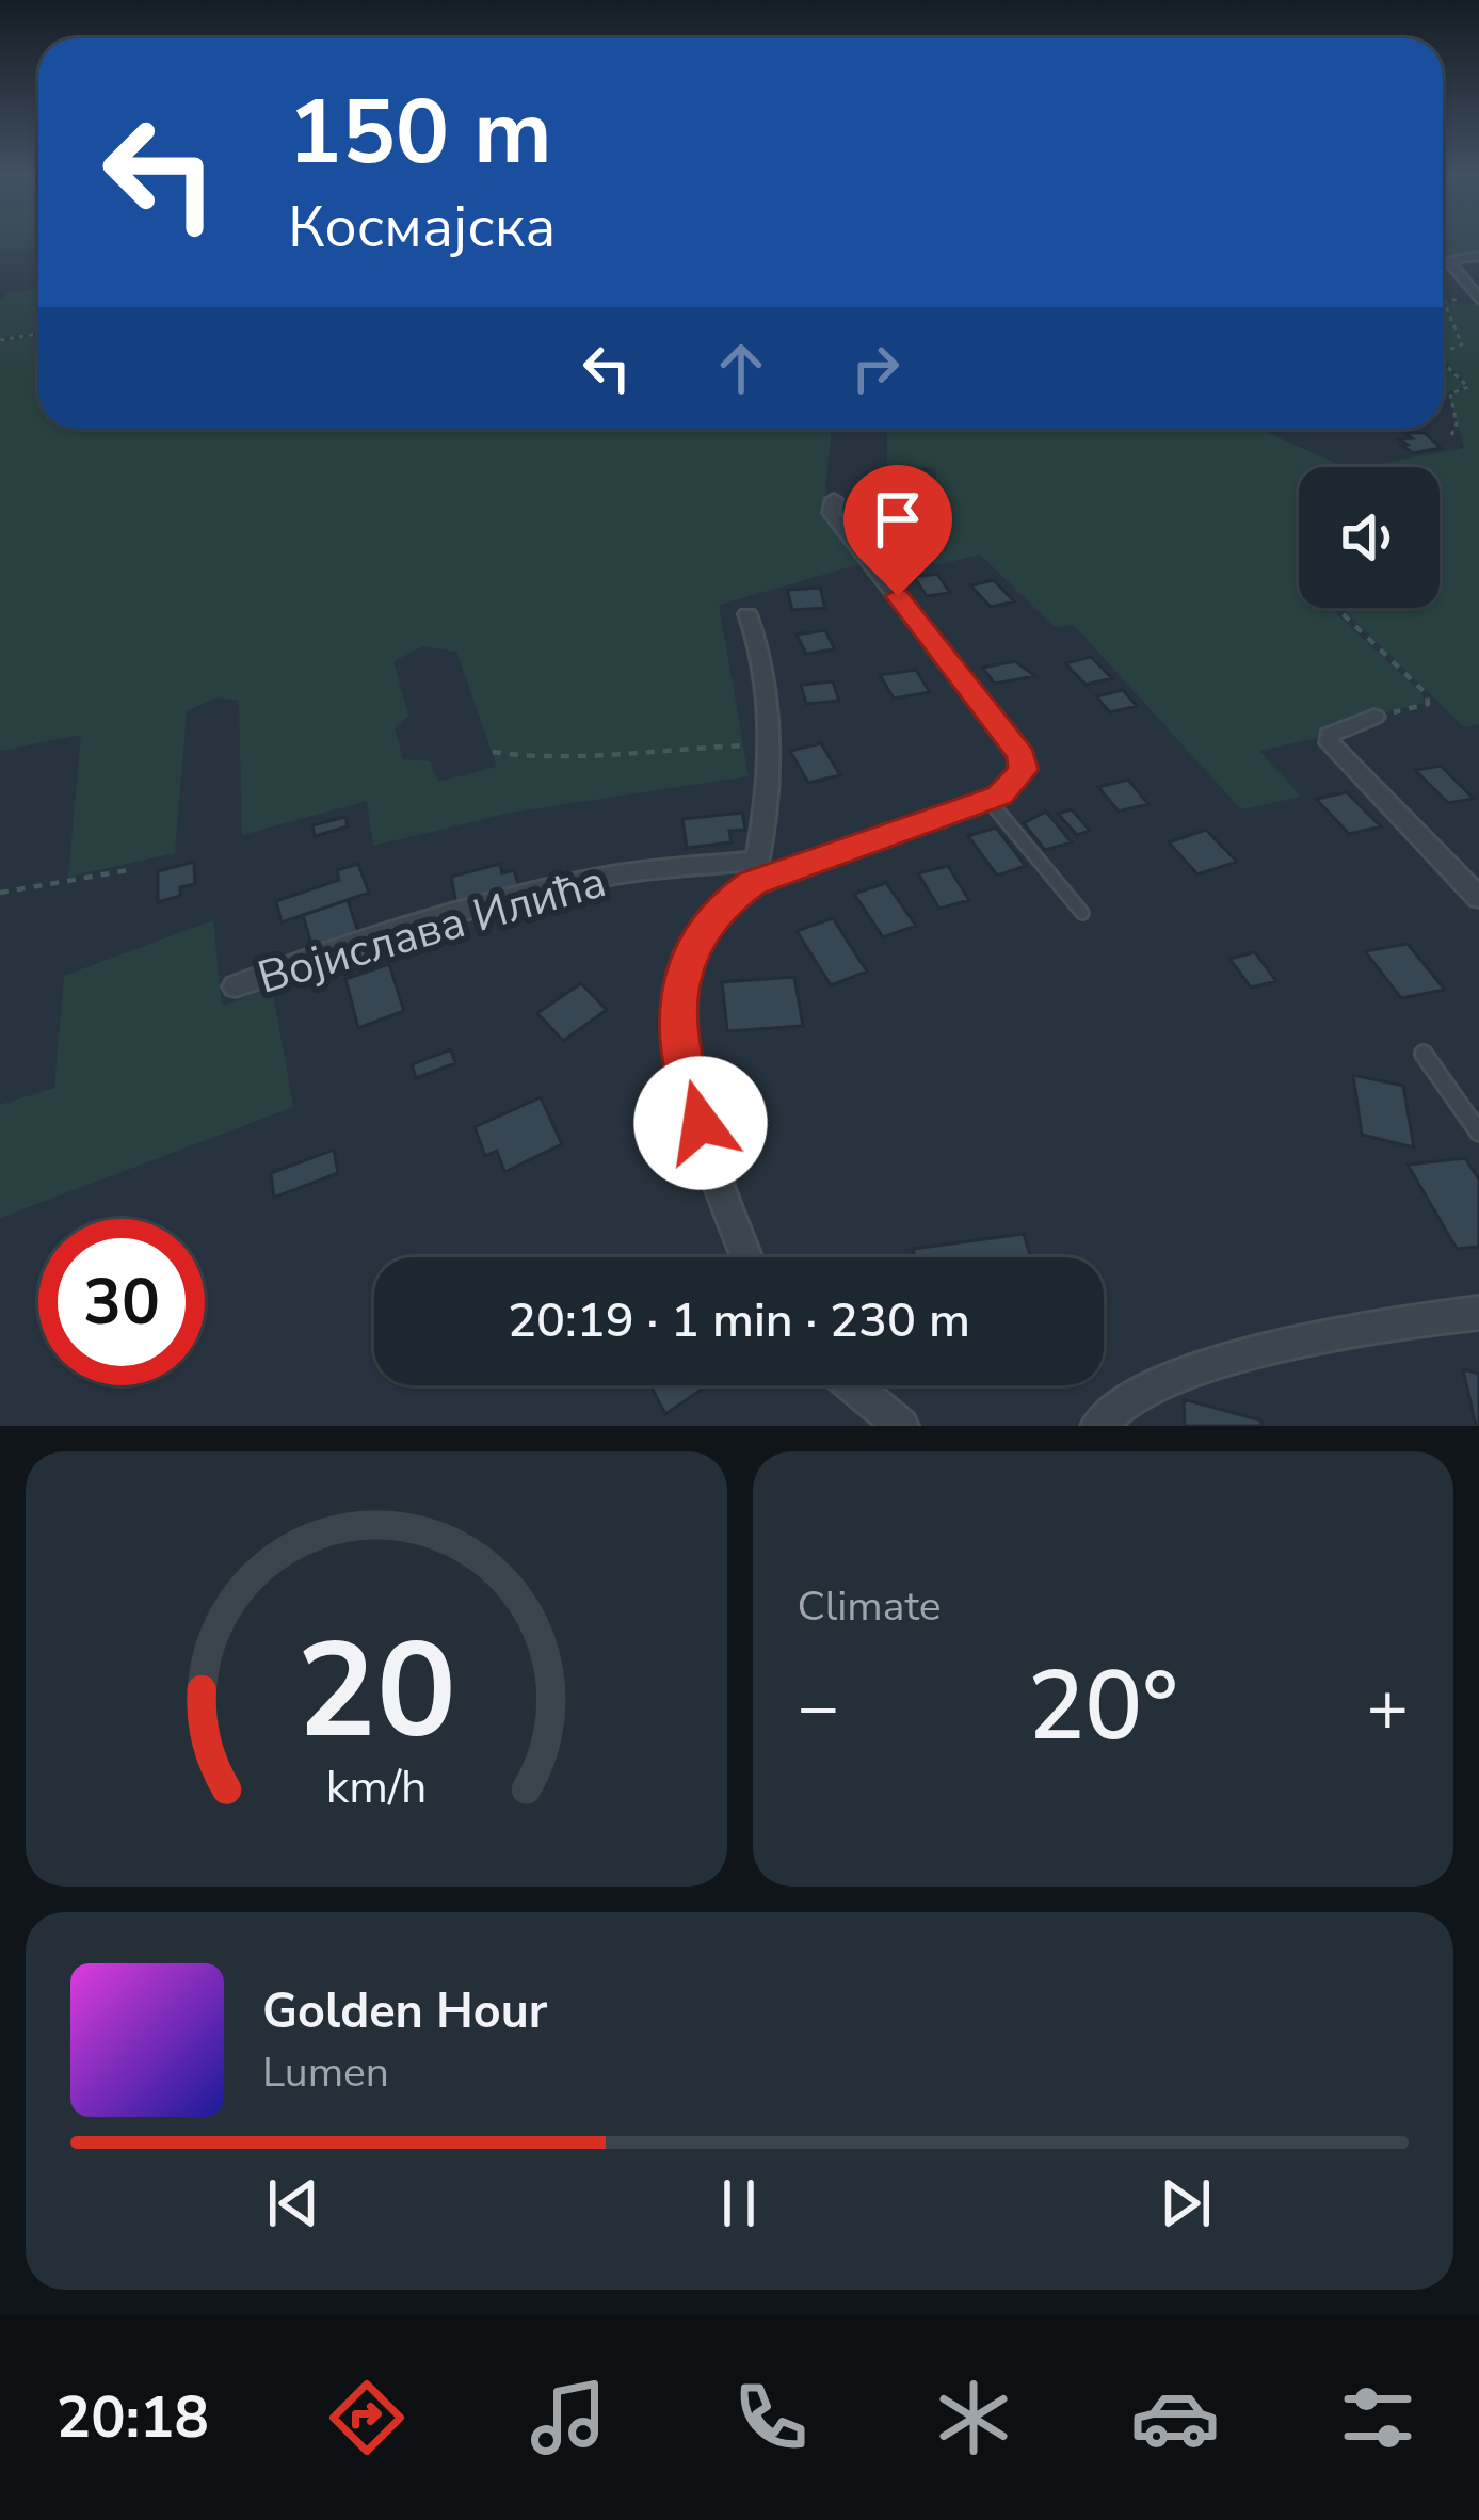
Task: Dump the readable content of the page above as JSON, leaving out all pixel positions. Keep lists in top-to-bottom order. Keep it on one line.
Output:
{"streets":{"street":["Војислава Илића"]},"page":{"turn":["150 m","Космајска"],"limit":"30","trip":"20:19 · 1 min · 230 m","tile":"Climate","heat":["−","20°","+"],"song":["Golden Hour","Lumen"],"tabs":"20:18","gauge":["20","km/h"]}}
